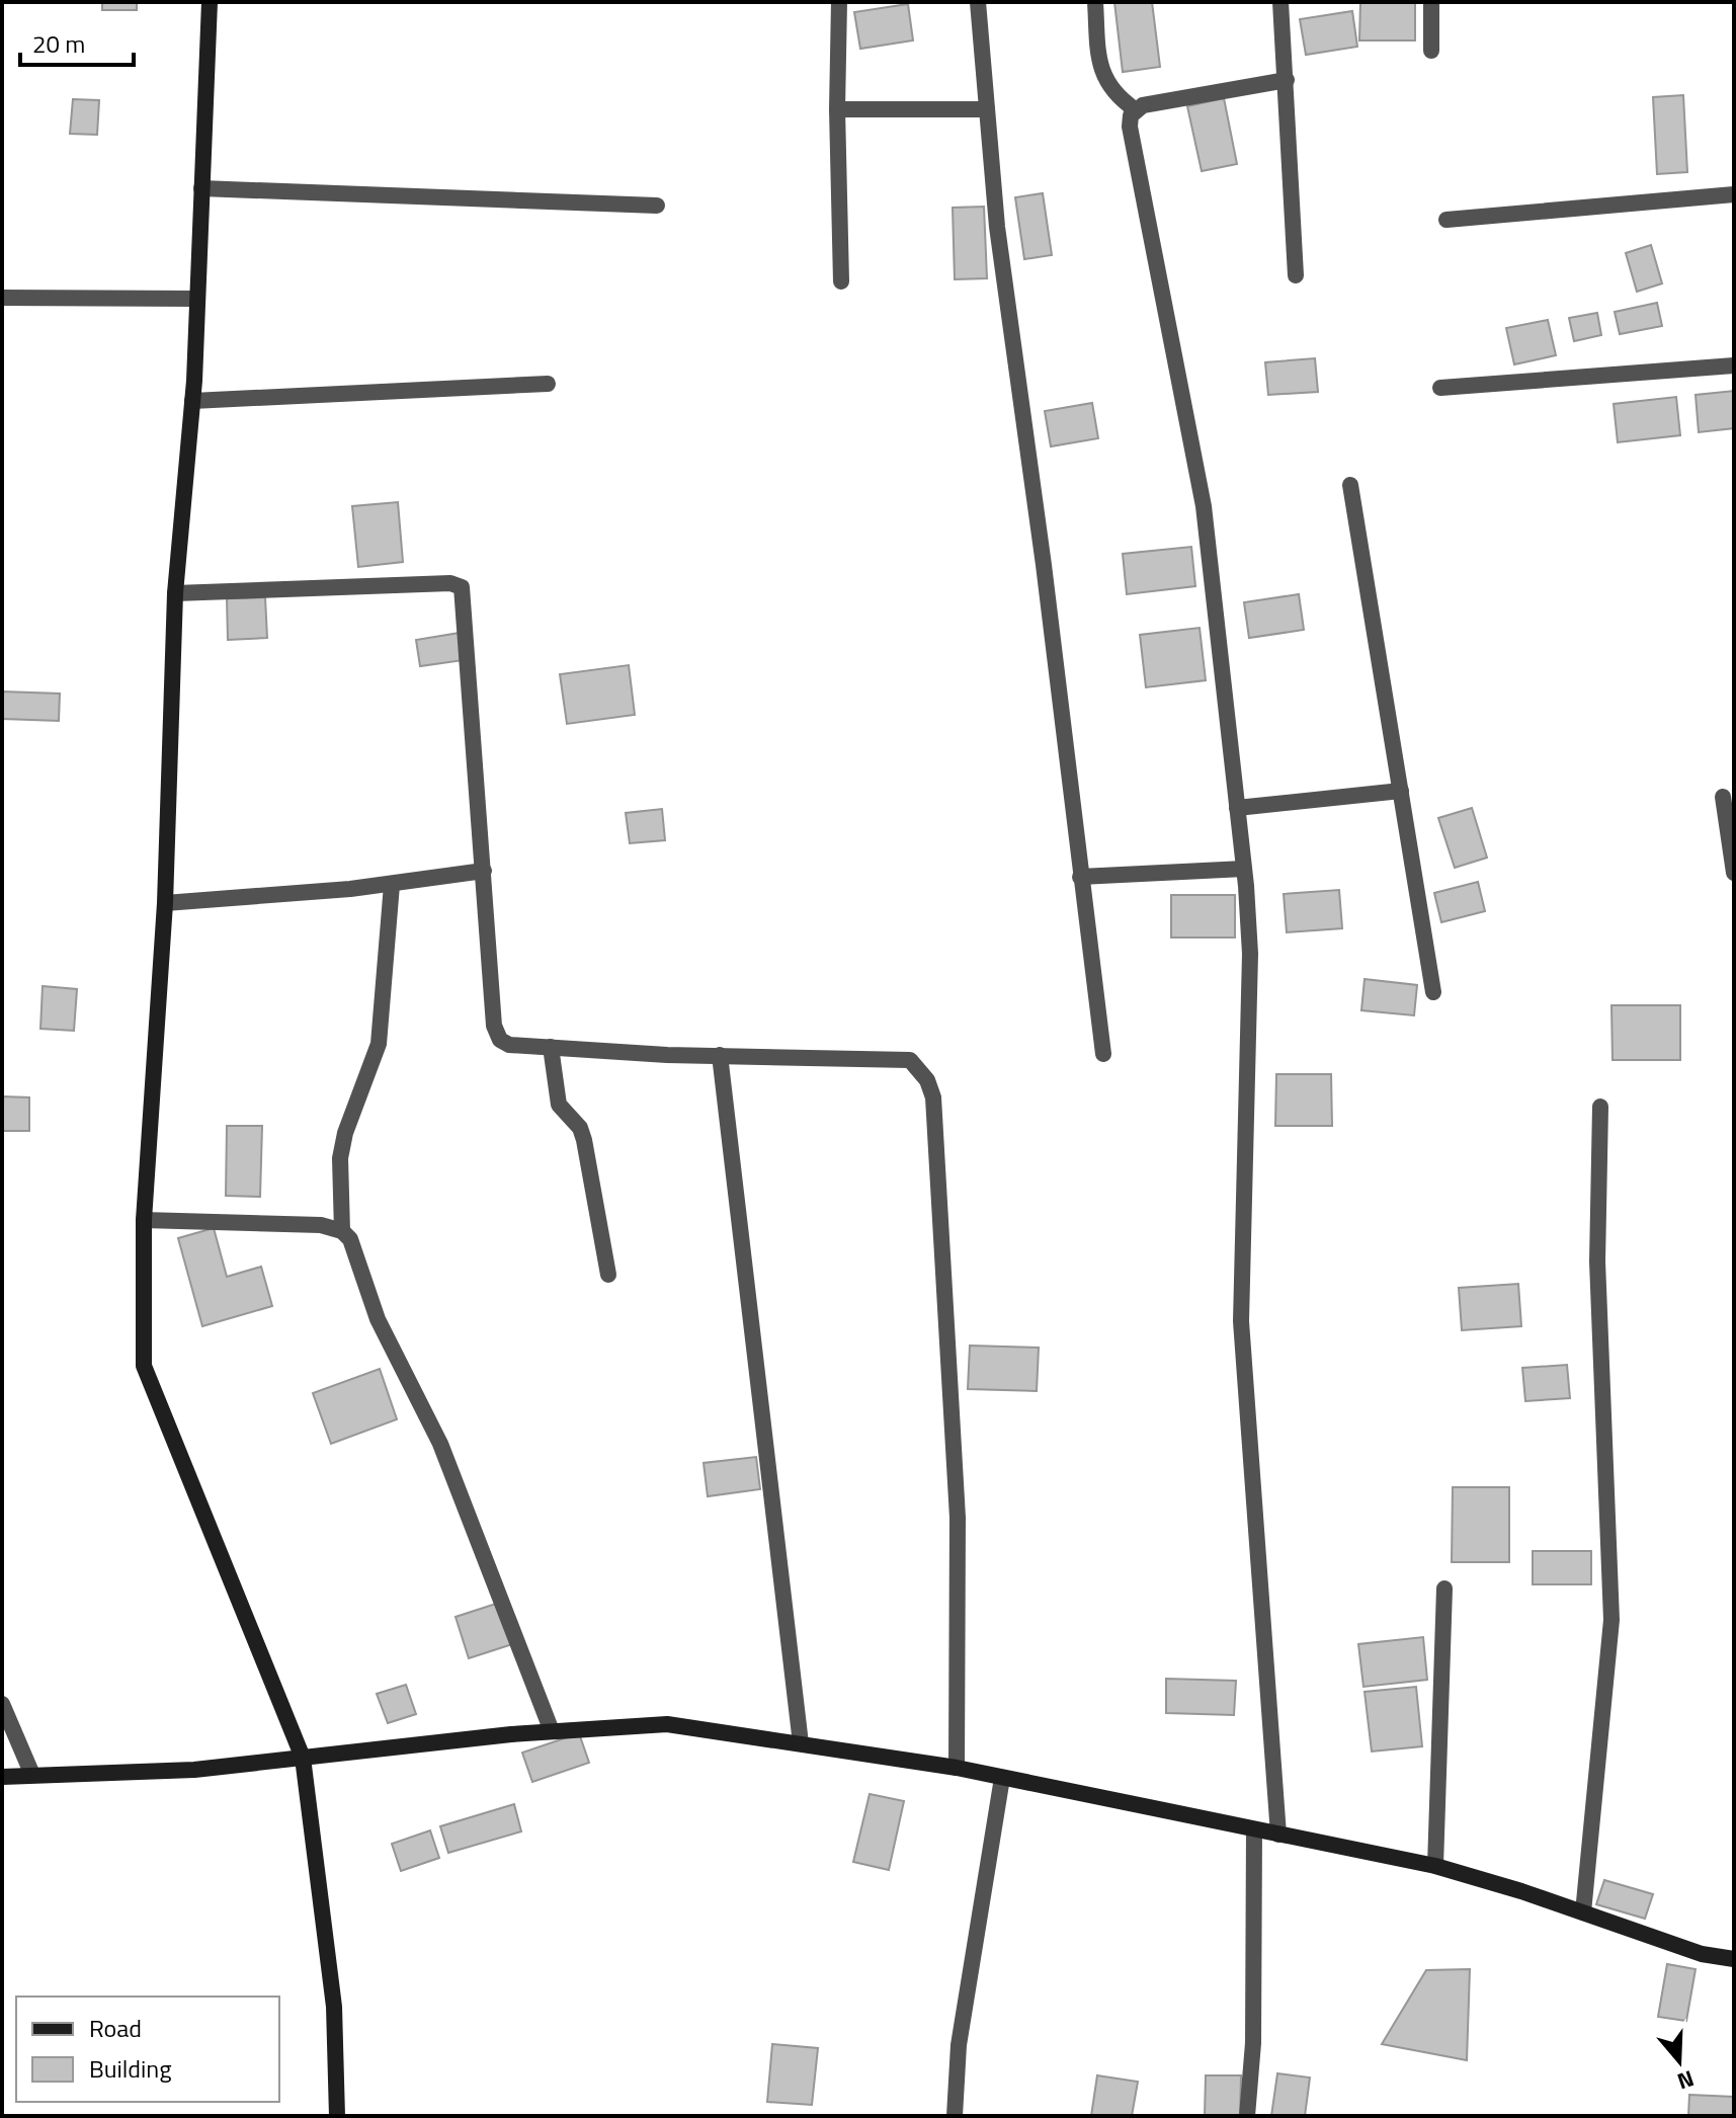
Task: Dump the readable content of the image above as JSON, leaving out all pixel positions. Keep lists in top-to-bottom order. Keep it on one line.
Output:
{"legend":["Road","Building"],"scale_bar":"20 m","north":"bottom"}
